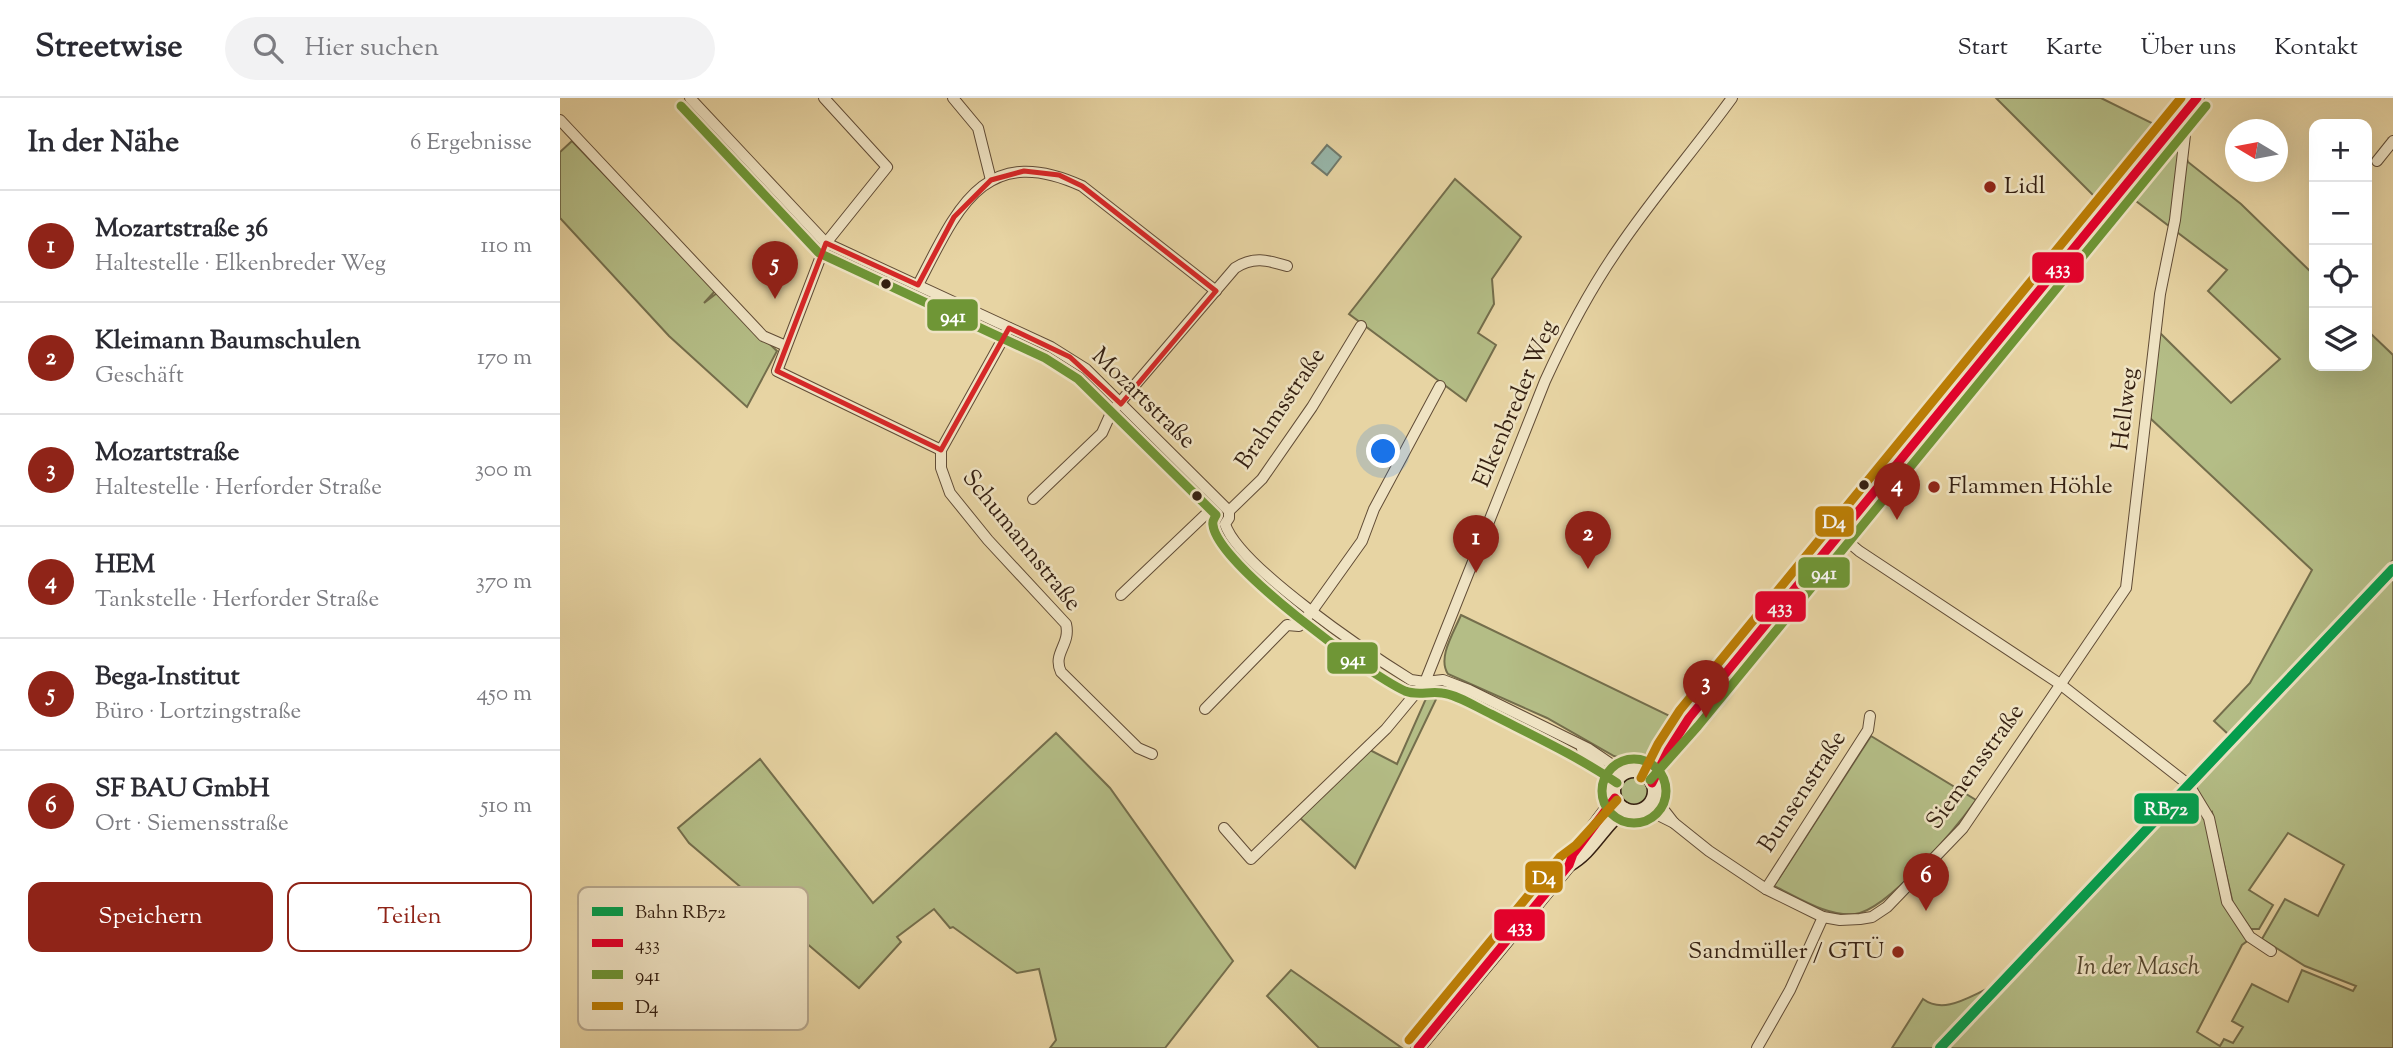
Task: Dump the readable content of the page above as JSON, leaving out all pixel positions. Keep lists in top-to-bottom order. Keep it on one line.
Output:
{"streets":{"street":["Mozartstraße","Elkenbreder Weg","Brahmsstraße","Hellweg","Schumannstraße","Siemensstraße","Bunsenstraße"]},"crossings":[["Mozartstraße","Brahmsstraße"],["Mozartstraße","Schumannstraße"],["Hellweg","Siemensstraße"],["Siemensstraße","Bunsenstraße"]],"parks":["In der Masch"],"places":["Lidl","Flammen Höhle","Sandmüller / GTÜ"],"lines":["transit line 433","transit line D4","transit line 941","rail line RB72"],"legend":["Bahn RB72","433","941","D4"],"north":"left","page":{"header":"Streetwise","search":"Hier suchen","nav":["Start","Karte","Über uns","Kontakt"],"heading":["In der Nähe","6 Ergebnisse"],"map_buttons":["+","−"],"list":[{"mark":"1","name":"Mozartstraße 36","note":"Haltestelle · Elkenbreder Weg","value":"110 m"},{"mark":"2","name":"Kleimann Baumschulen","note":"Geschäft","value":"170 m"},{"mark":"3","name":"Mozartstraße","note":"Haltestelle · Herforder Straße","value":"300 m"},{"mark":"4","name":"HEM","note":"Tankstelle · Herforder Straße","value":"370 m"},{"mark":"5","name":"Bega-Institut","note":"Büro · Lortzingstraße","value":"450 m"},{"mark":"6","name":"SF BAU GmbH","note":"Ort · Siemensstraße","value":"510 m"}],"pins":["5","4","2","1","3","6"],"buttons":["Speichern","Teilen"]}}
